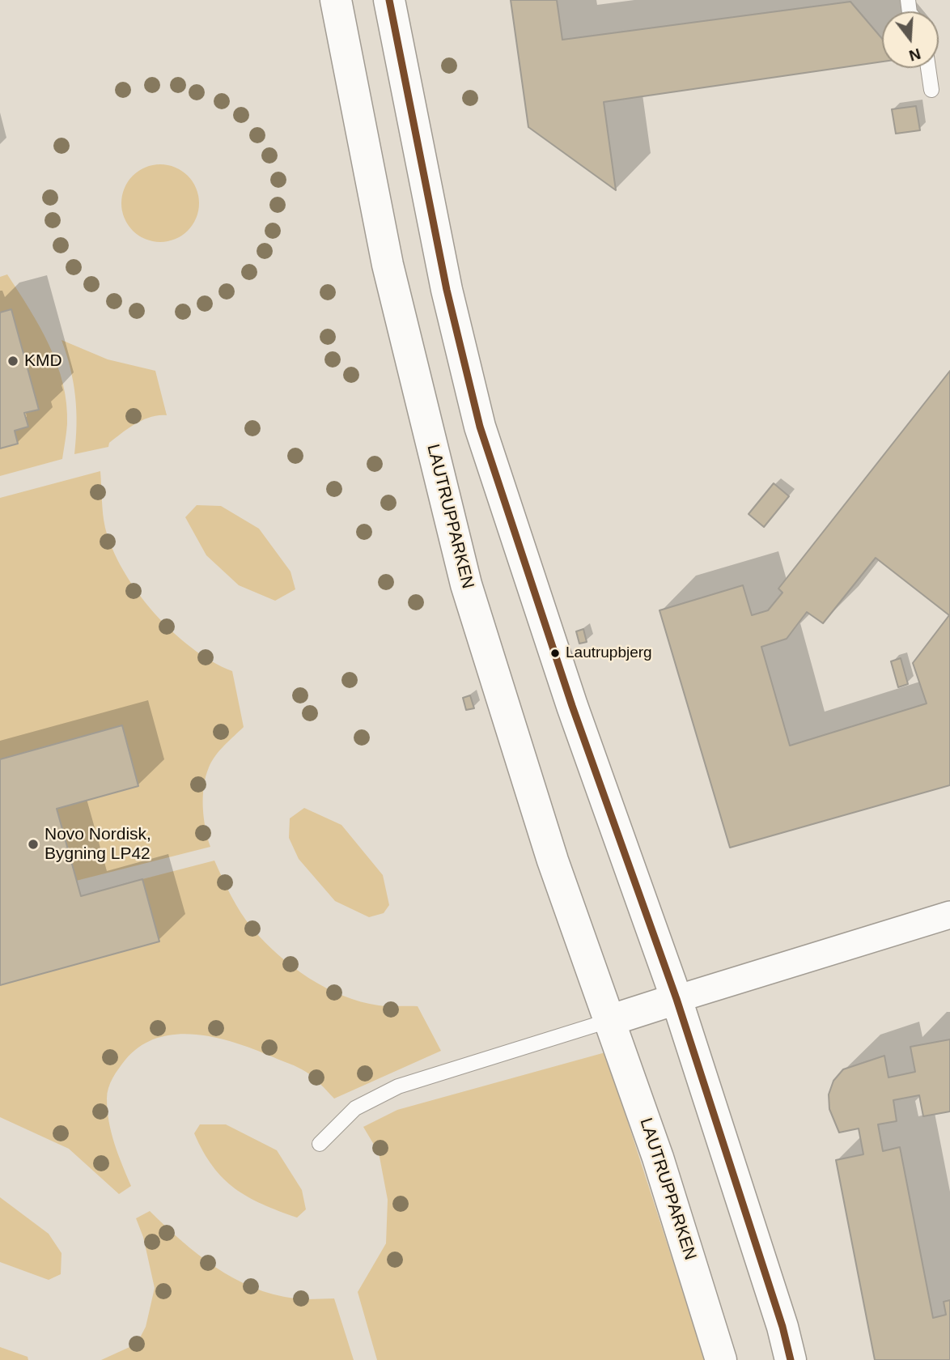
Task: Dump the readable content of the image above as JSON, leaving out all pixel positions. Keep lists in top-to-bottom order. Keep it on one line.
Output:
{"streets":{"street":["LAUTRUPPARKEN"]},"places":["KMD","Lautrupbjerg","Novo Nordisk, Bygning LP42"],"north":"bottom"}
